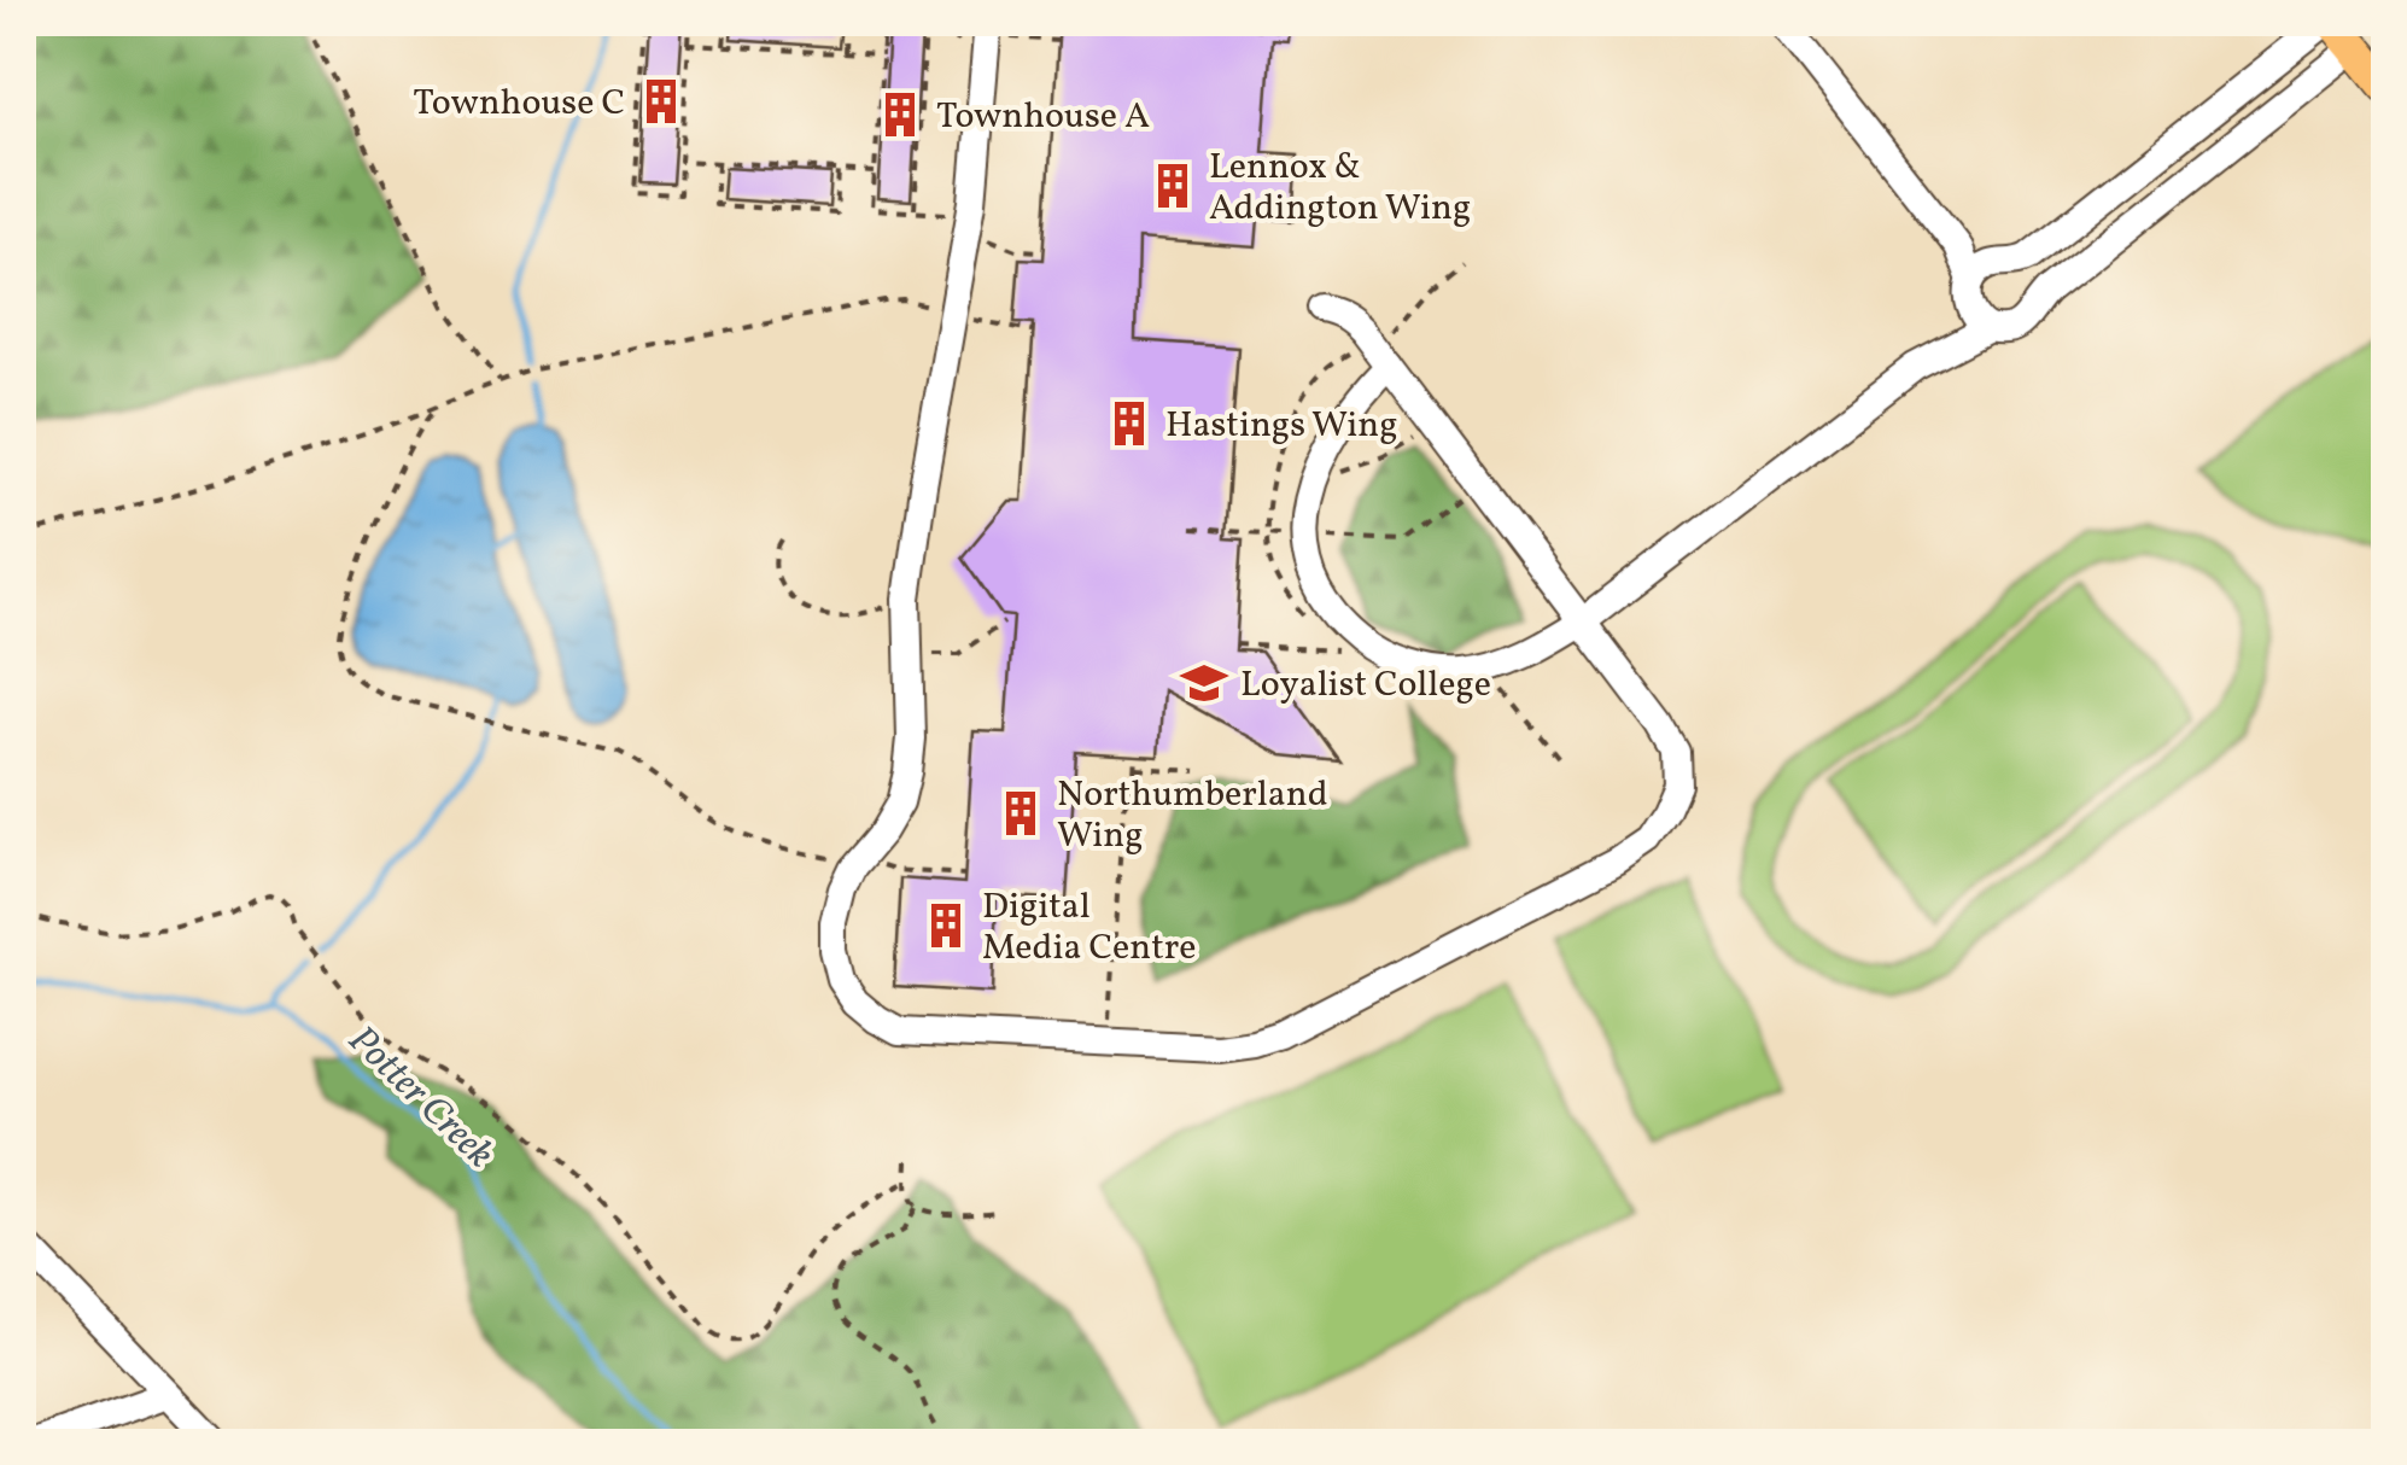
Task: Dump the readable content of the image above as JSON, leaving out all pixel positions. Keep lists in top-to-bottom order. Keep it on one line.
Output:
{"water":["Potter Creek"],"places":{"building":["Townhouse C","Townhouse A","Lennox & Addington Wing","Hastings Wing","Northumberland Wing","Digital Media Centre"],"school or university":["Loyalist College"]}}
